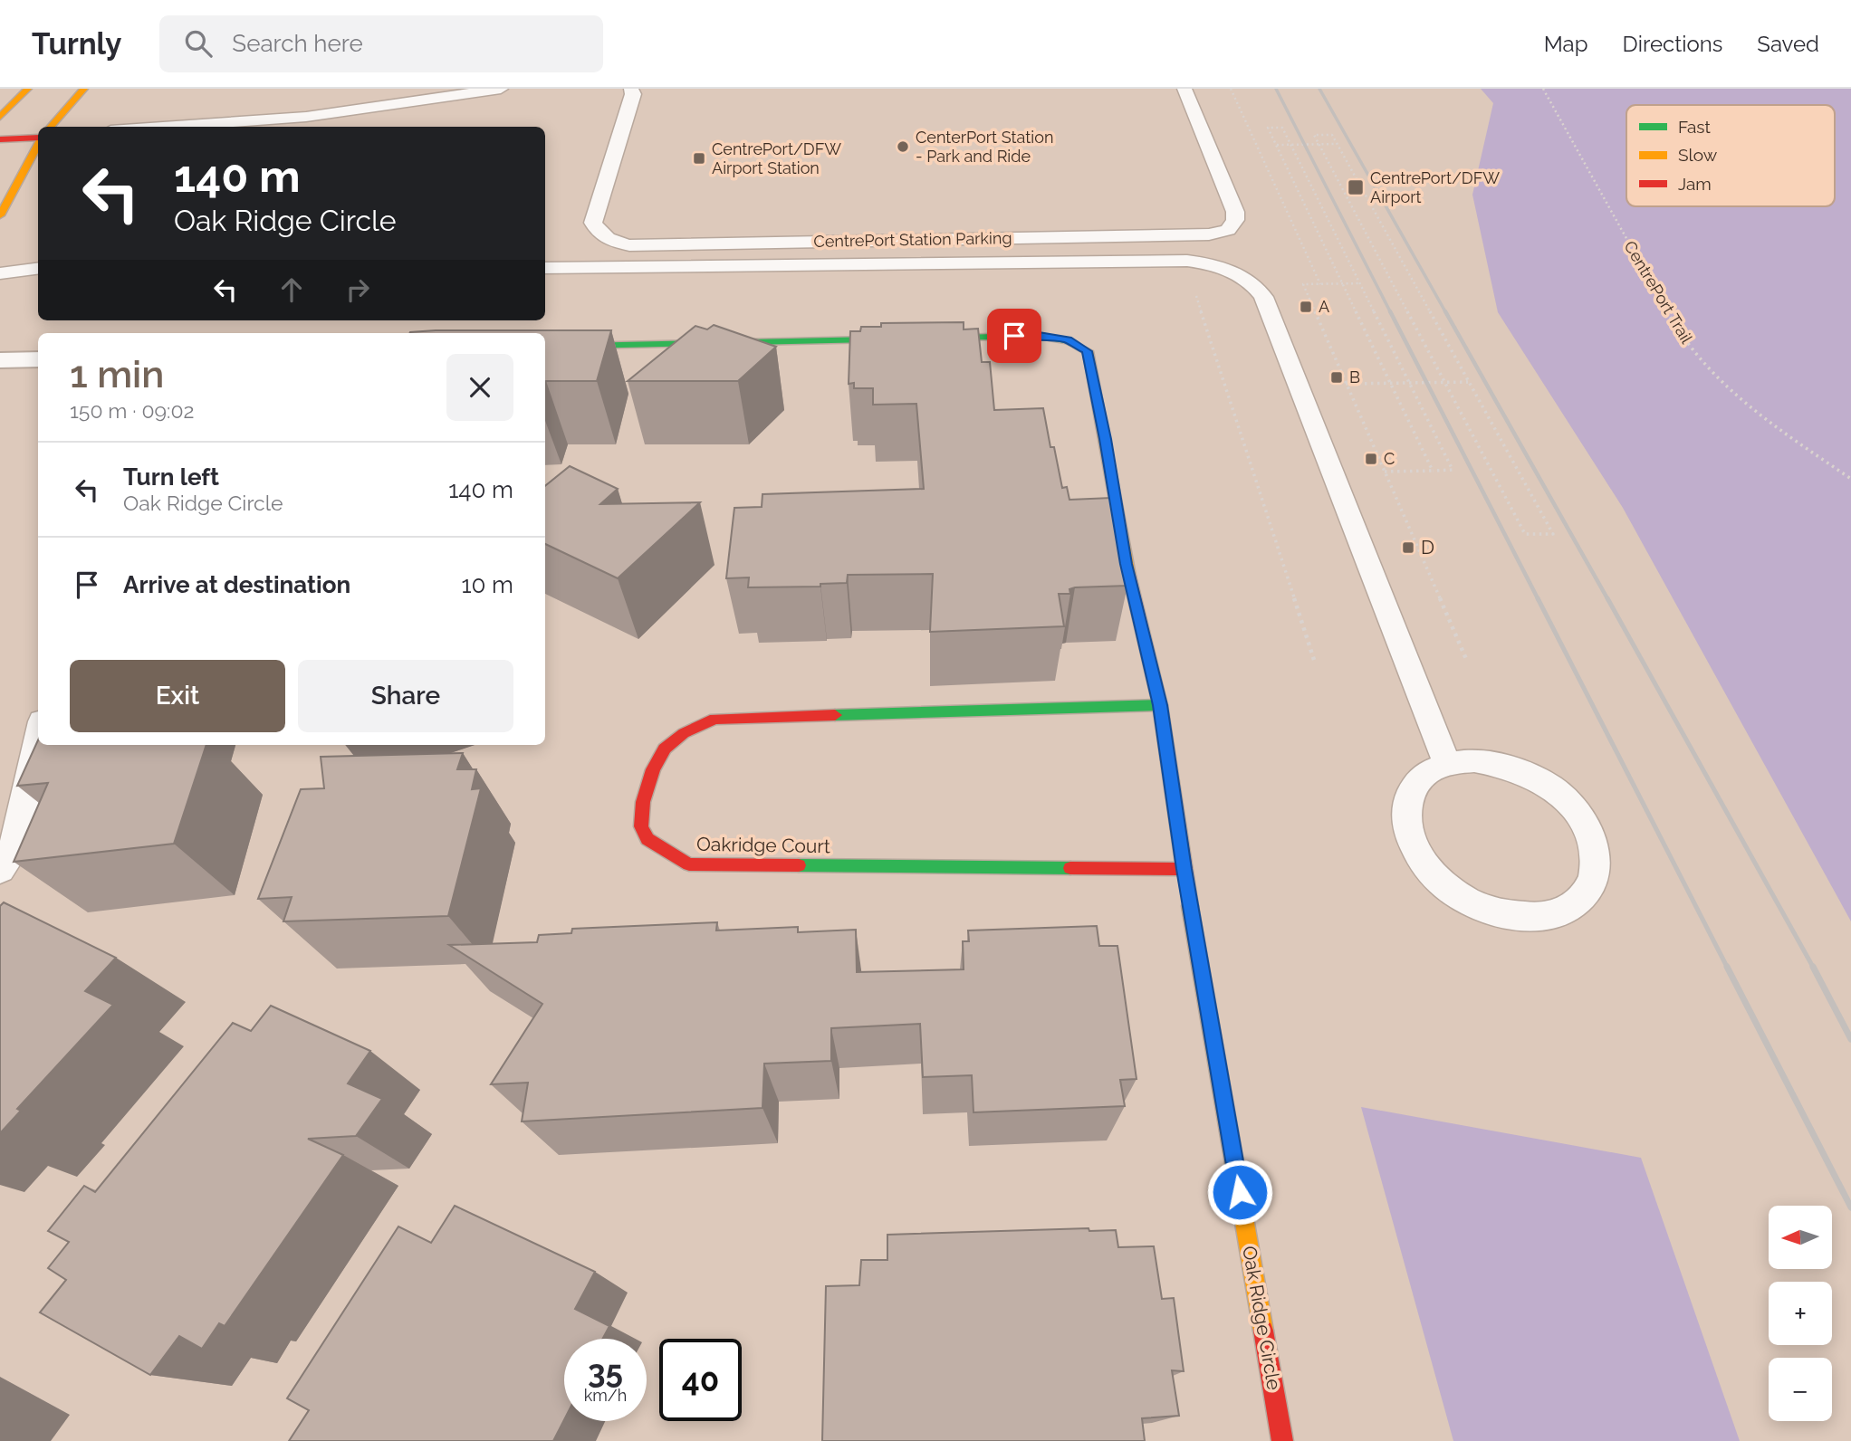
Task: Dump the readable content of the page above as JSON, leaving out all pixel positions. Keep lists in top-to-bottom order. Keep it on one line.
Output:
{"streets":{"street":["Oakridge Court","Oak Ridge Circle"],"lane":["CentrePort Station Parking"],"path":["CentrePort Trail"]},"crossings":[["Oakridge Court","Oak Ridge Circle"]],"places":{"other":["CenterPort Station - Park and Ride"],"transit":["CentrePort/DFW Airport Station","CentrePort/DFW Airport","A","B","C","D"]},"legend":["Fast","Slow","Jam"],"north":"left","page":{"header":"Turnly","search":"Search here","nav":["Map","Directions","Saved"],"turn":["140 m","Oak Ridge Circle"],"heading":["1 min","150 m · 09:02"],"list":[{"name":"Turn left","note":"Oak Ridge Circle","value":"140 m"},{"name":"Arrive at destination","value":"10 m"}],"buttons":["Exit","Share"],"map_buttons":["+","−"],"speed":"35 km/h","limit":"40"}}
